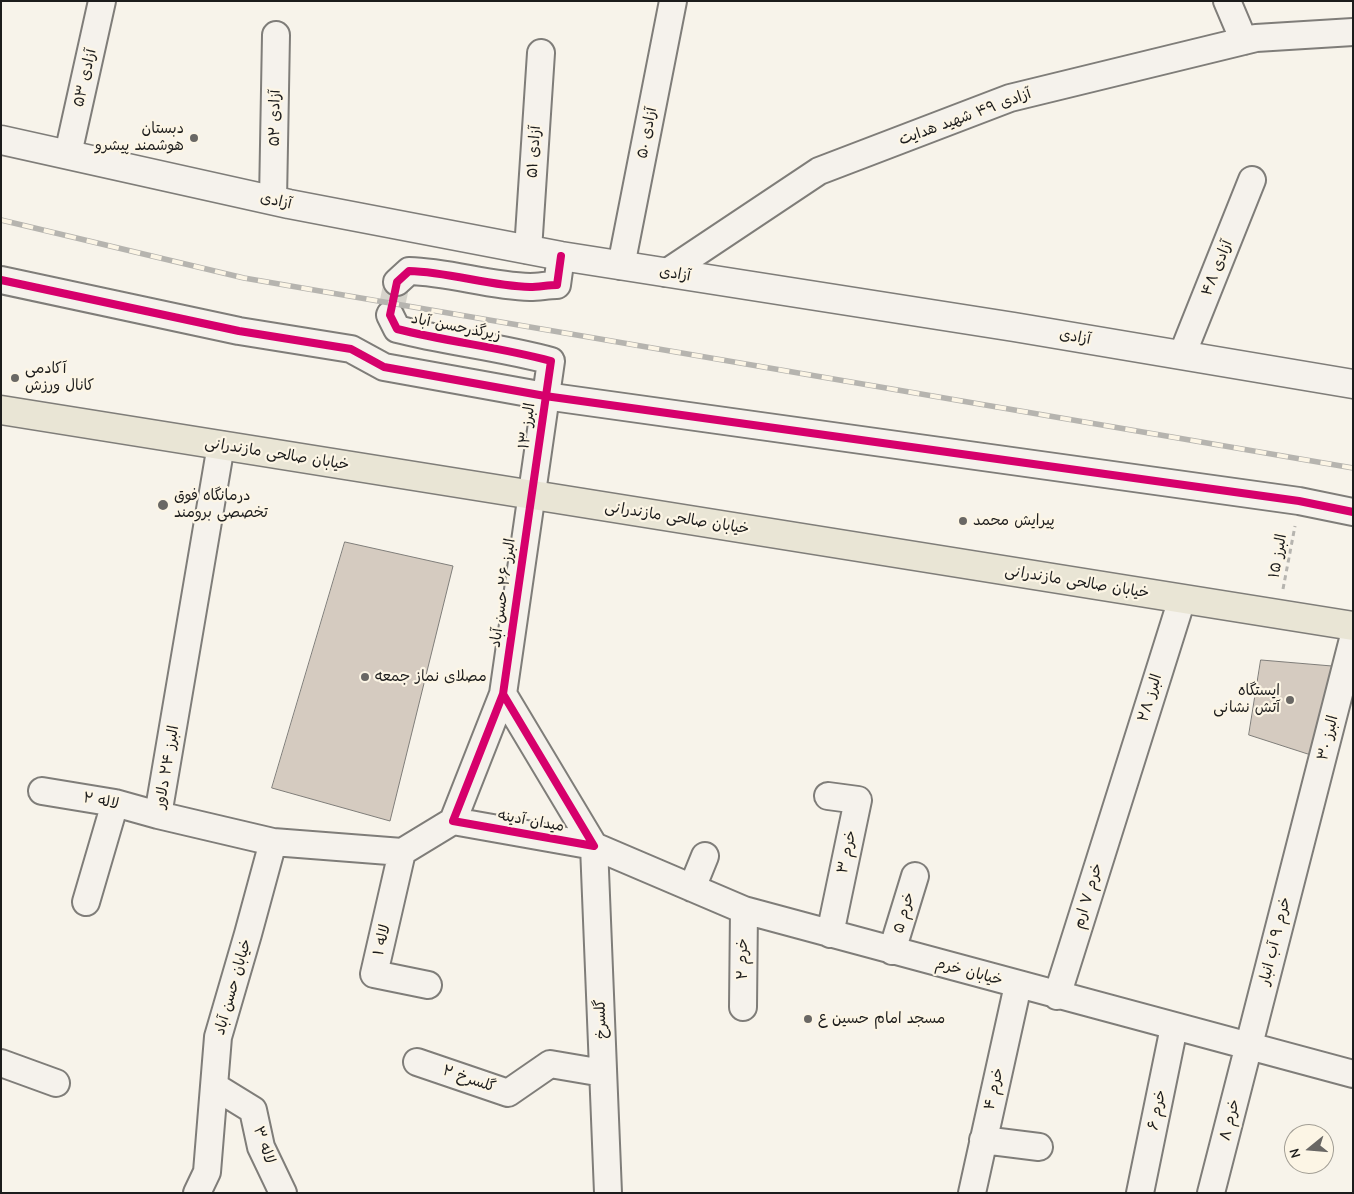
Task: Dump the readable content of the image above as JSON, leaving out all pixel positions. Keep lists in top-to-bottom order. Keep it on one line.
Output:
{"streets":{"main road":["آزادی","خیابان صالحی مازندرانی"],"street":["آزادی ۵۳","آزادی ۴۹ شهید هدایت","آزادی ۵۲","آزادی ۵۰","آزادی ۵۱","آزادی ۴۸","زیرگذرحسن آباد","البرز ۱۳","البرز ۲۶ حسن آباد","البرز ۲۸","البرز ۳۰","البرز ۲۴ دلاور","لاله ۲","میدان آدینه","خرم ۳","خرم ۷ ارم","خرم ۵","لاله ۱","خرم ۹ آب انبار","خرم ۲","خیابان خرم","خیابان حسن آباد","گلسرخ","گلسرخ ۲","خرم ۴","خرم ۶","خرم ۸","لاله ۳"],"path":["البرز ۱۵"]},"crossings":[["آزادی ۵۳","آزادی"],["آزادی ۴۹ شهید هدایت","آزادی"],["آزادی ۵۲","آزادی"],["آزادی ۵۰","آزادی"],["آزادی ۵۱","آزادی"],["آزادی","آزادی ۴۸"],["زیرگذرحسن آباد","البرز ۱۳"],["البرز ۱۳","خیابان صالحی مازندرانی"],["البرز ۱۳","البرز ۲۶ حسن آباد"],["خیابان صالحی مازندرانی","البرز ۱۵"],["خیابان صالحی مازندرانی","البرز ۲۶ حسن آباد"],["خیابان صالحی مازندرانی","البرز ۲۸"],["خیابان صالحی مازندرانی","البرز ۲۴ دلاور"],["البرز ۲۶ حسن آباد","میدان آدینه"],["البرز ۲۸","خرم ۷ ارم"],["البرز ۳۰","خرم ۹ آب انبار"],["البرز ۲۴ دلاور","لاله ۲"],["البرز ۲۴ دلاور","لاله ۱"],["البرز ۲۴ دلاور","خیابان حسن آباد"],["میدان آدینه","خیابان خرم"],["میدان آدینه","گلسرخ"],["خرم ۳","خیابان خرم"],["خرم ۷ ارم","خیابان خرم"],["خرم ۵","خیابان خرم"],["خرم ۹ آب انبار","خیابان خرم"],["خرم ۹ آب انبار","خرم ۸"],["خرم ۲","خیابان خرم"],["خیابان خرم","گلسرخ"],["خیابان خرم","خرم ۴"],["خیابان خرم","خرم ۶"],["خیابان خرم","خرم ۸"],["خیابان حسن آباد","لاله ۳"],["گلسرخ","گلسرخ ۲"]],"places":["دبستان هوشمند پیشرو","آکادمی کانال ورزش","درمانگاه فوق تخصصی برومند","پیرایش محمد","مصلای نماز جمعه","ایستگاه آتش نشانی","مسجد امام حسین ع"],"north":"left"}
